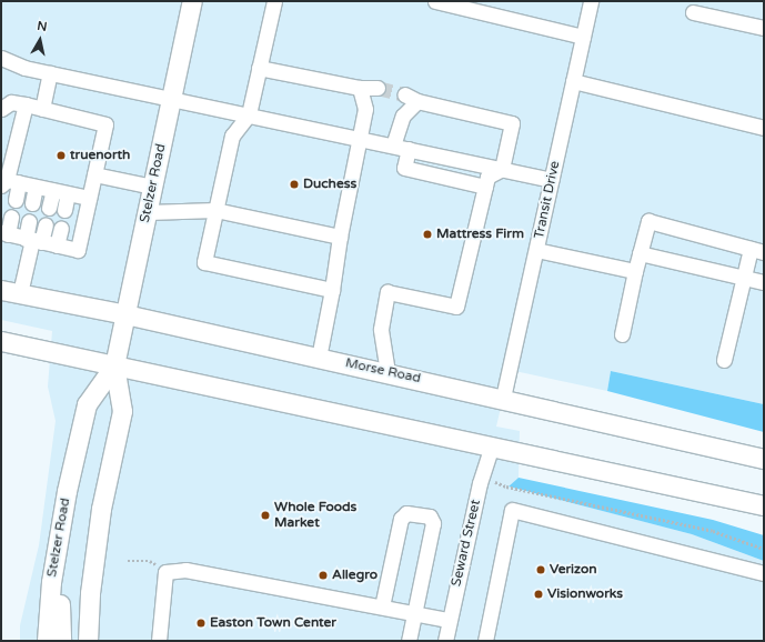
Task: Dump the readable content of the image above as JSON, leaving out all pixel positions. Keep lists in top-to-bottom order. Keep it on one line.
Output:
{"streets":{"main road":["Stelzer Road","Morse Road"],"street":["Transit Drive","Seward Street"]},"crossings":[["Stelzer Road","Morse Road"],["Transit Drive","Morse Road"]],"places":["truenorth","Duchess","Mattress Firm","Whole Foods Market","Verizon","Allegro","Visionworks","Easton Town Center"],"north":"top"}
